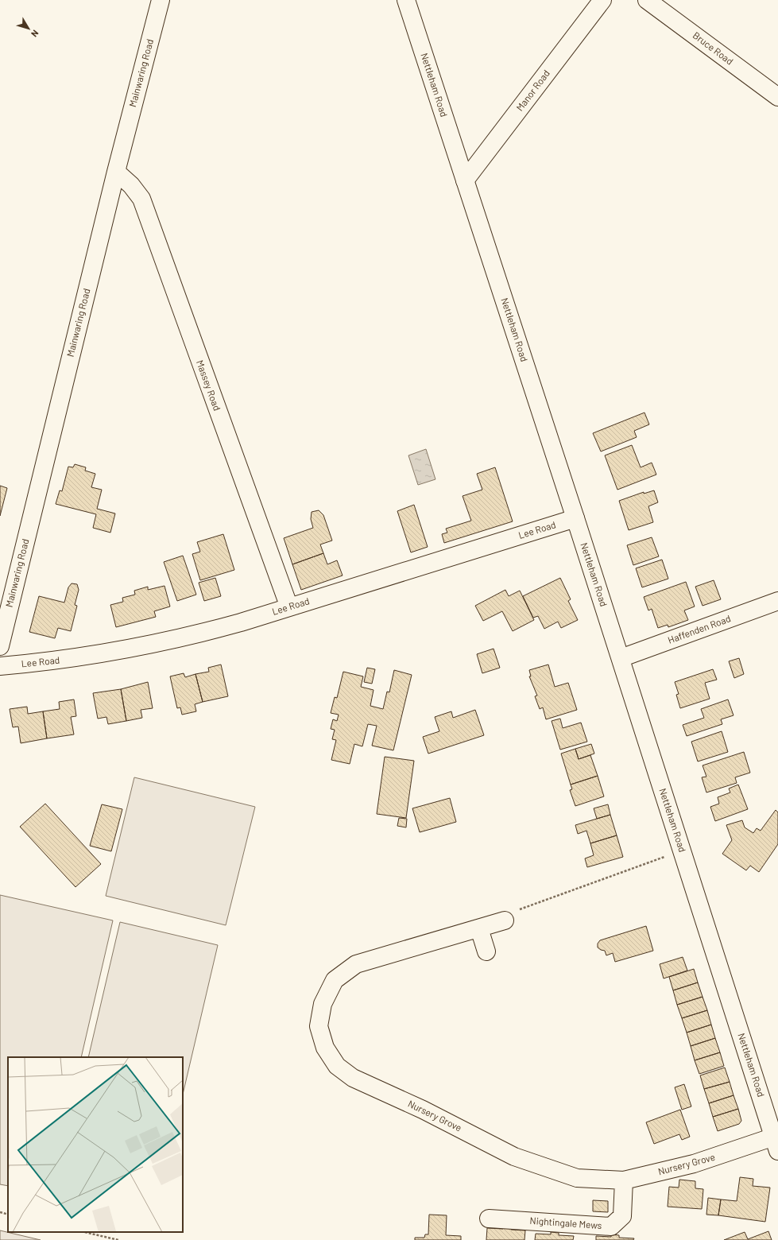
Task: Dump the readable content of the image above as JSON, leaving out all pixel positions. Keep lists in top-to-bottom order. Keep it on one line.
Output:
{"streets":{"street":["Bruce Road","Mainwaring Road","Nettleham Road","Manor Road","Massey Road","Lee Road","Haffenden Road","Nursery Grove","Nightingale Mews"]},"crossings":[["Mainwaring Road","Massey Road"],["Nettleham Road","Manor Road"],["Nettleham Road","Lee Road"],["Nettleham Road","Haffenden Road"],["Nettleham Road","Nursery Grove"],["Massey Road","Lee Road"],["Nursery Grove","Nightingale Mews"]],"north":"bottom right"}
